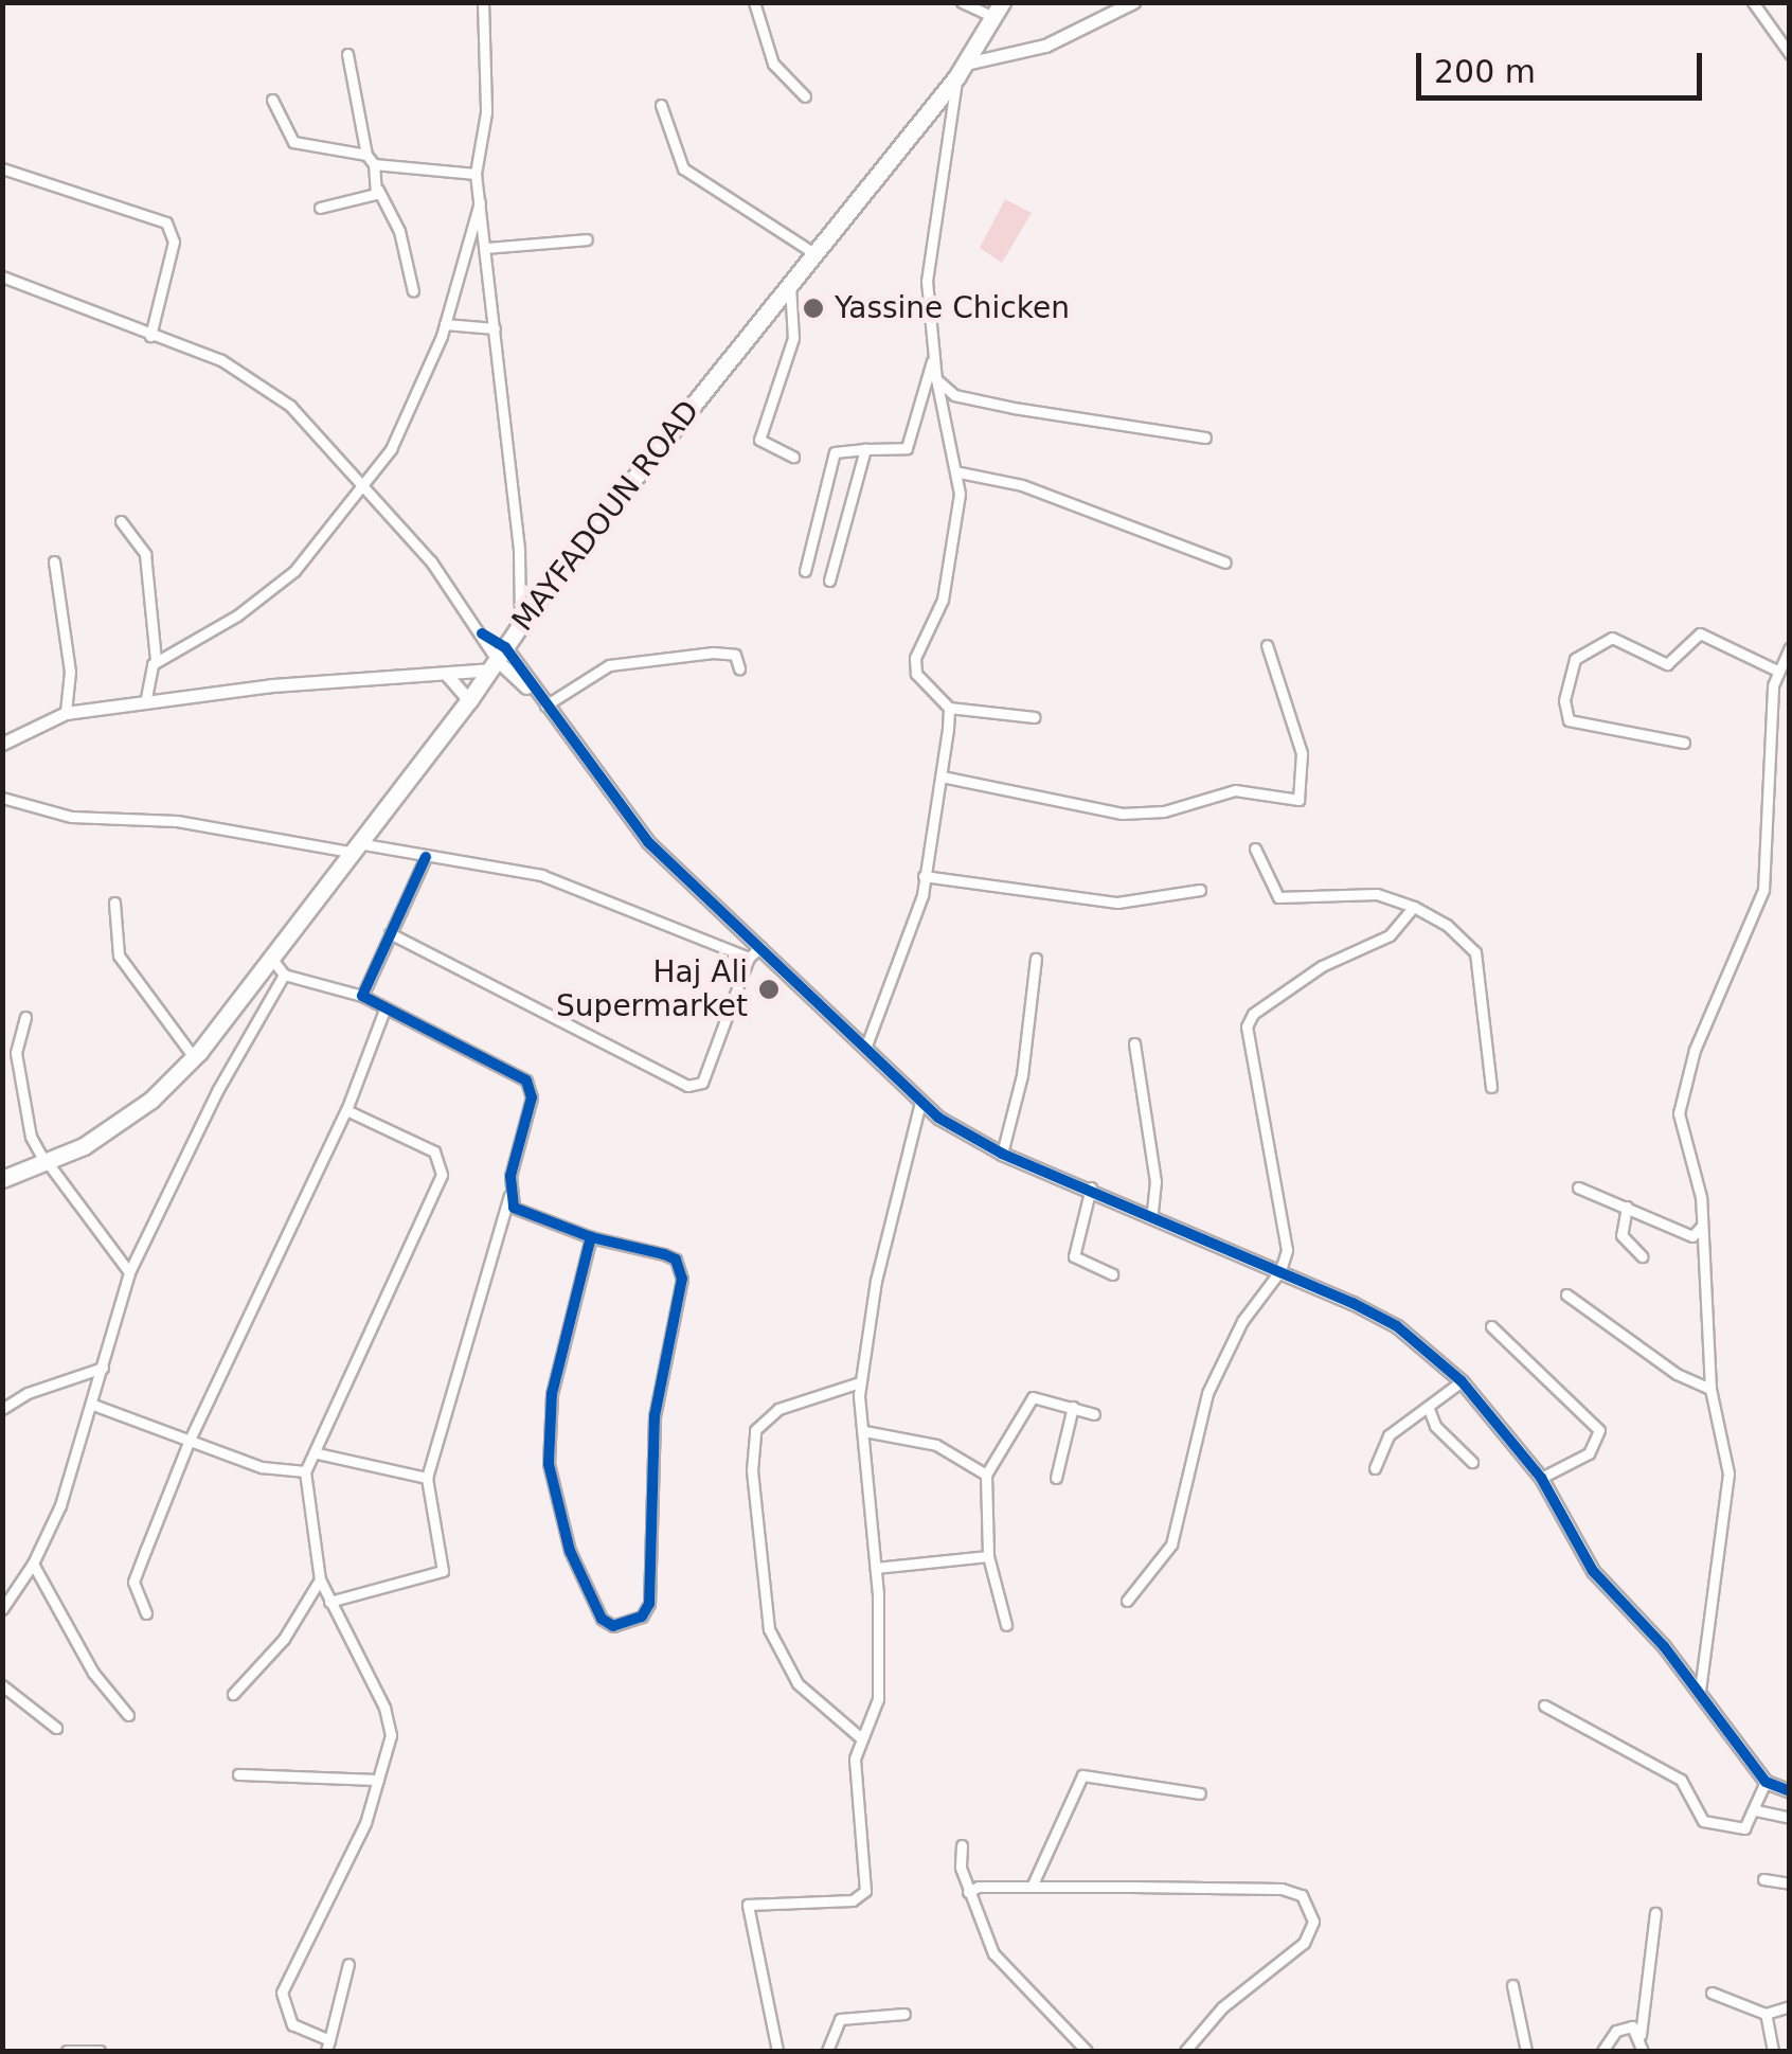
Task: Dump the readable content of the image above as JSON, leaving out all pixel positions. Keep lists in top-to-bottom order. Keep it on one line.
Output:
{"streets":{"main road":["MAYFADOUN ROAD"]},"places":["Yassine Chicken","Haj Ali Supermarket"],"scale_bar":"200 m"}
